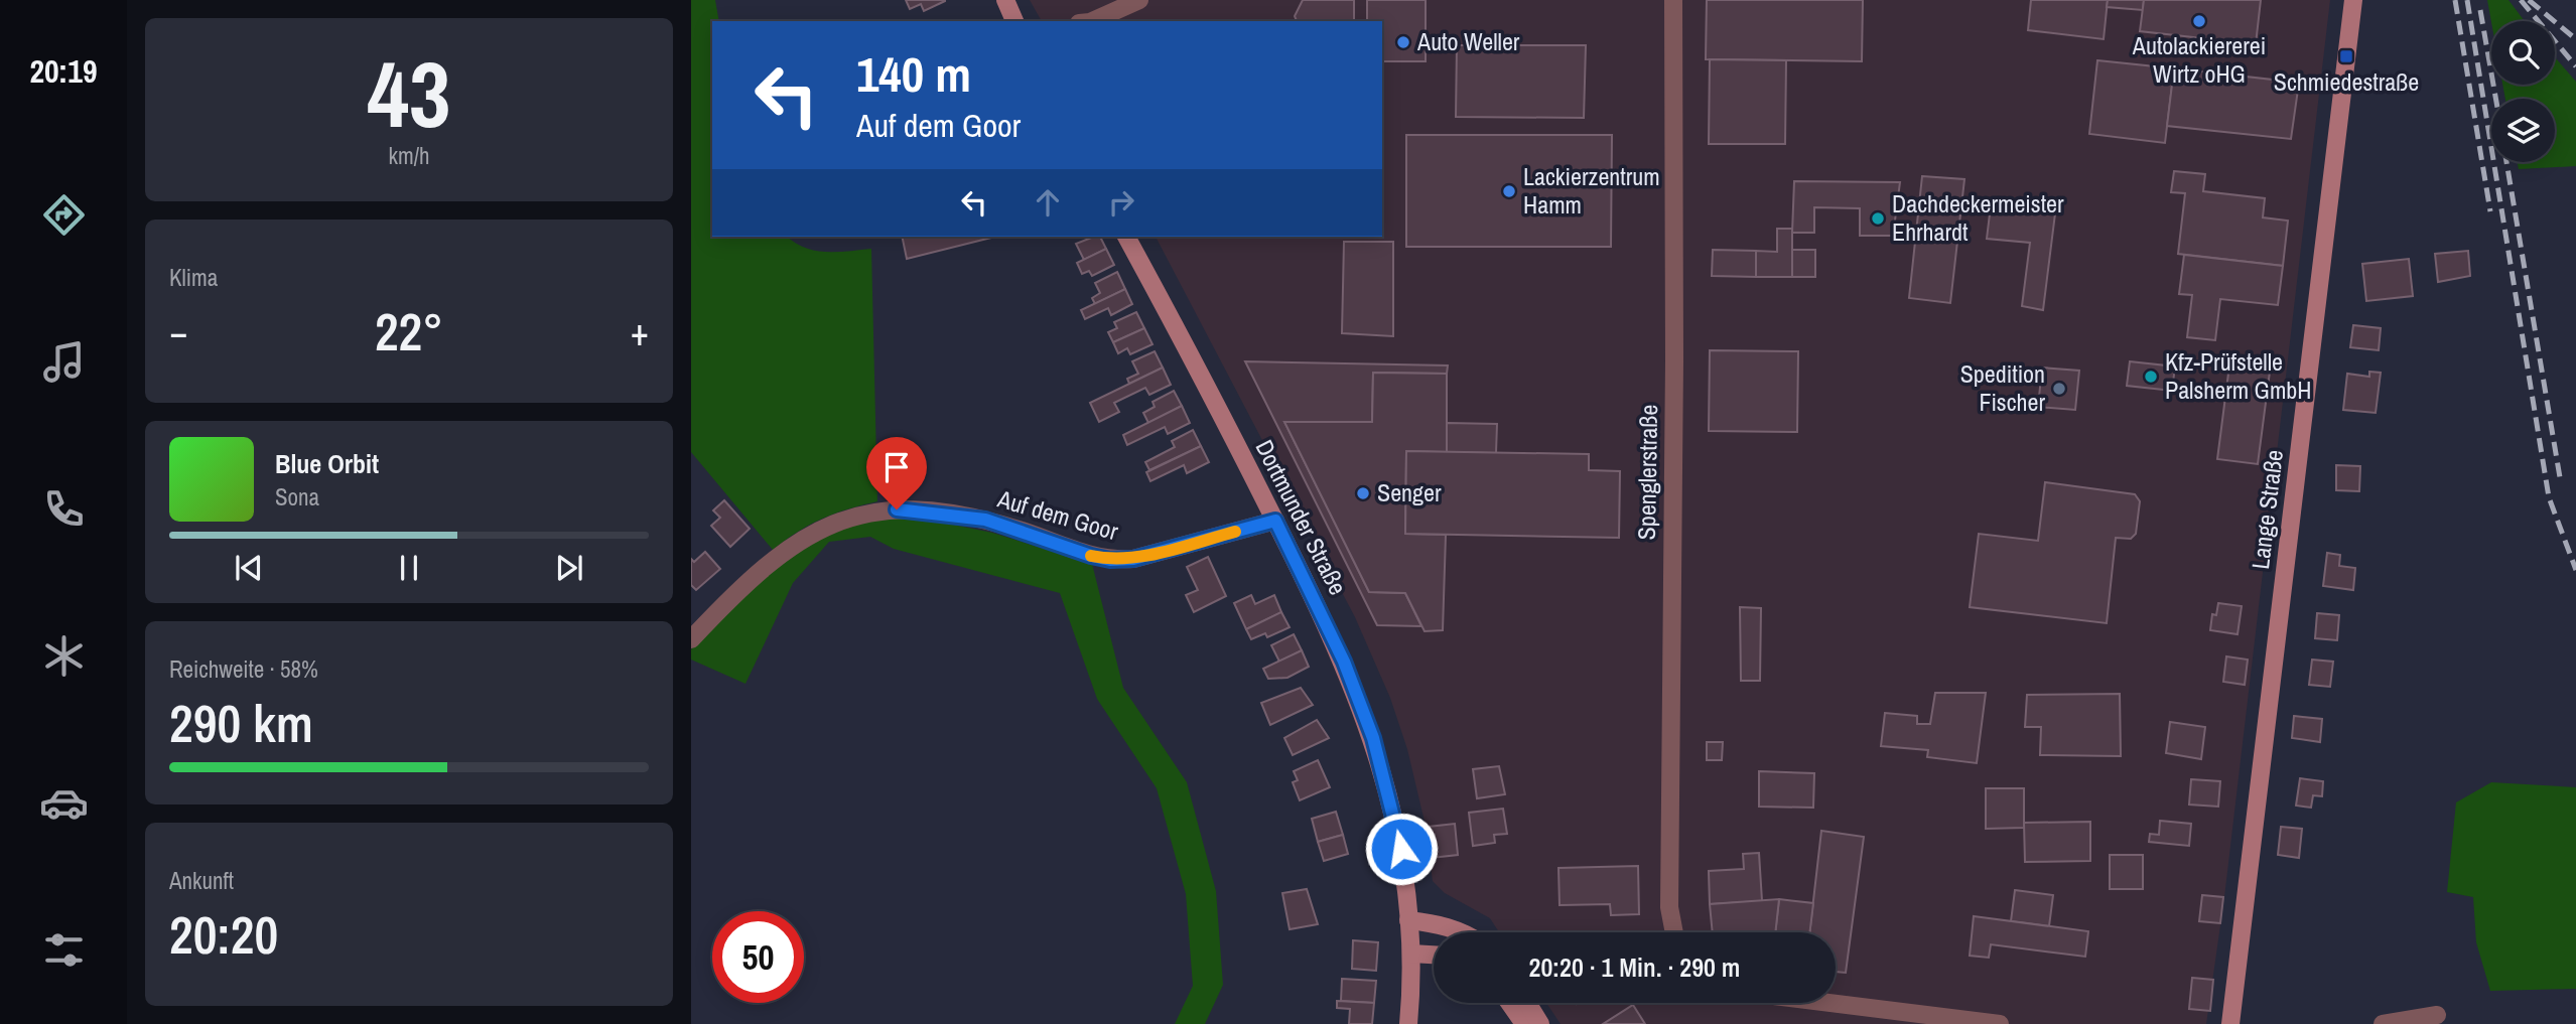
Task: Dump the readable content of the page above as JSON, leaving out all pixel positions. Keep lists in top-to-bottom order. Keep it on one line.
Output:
{"streets":{"main road":["Lange Straße","Dortmunder Straße"],"street":["Spenglerstraße","Auf dem Goor"]},"crossings":[["Auf dem Goor","Dortmunder Straße"]],"places":{"other":["Autolackiererei Wirtz oHG","Auto Weller","Lackierzentrum Hamm","Dachdeckermeister Ehrhardt","Kfz-Prüfstelle Palsherm GmbH","Spedition Fischer","Senger"],"transit":["Schmiedestraße"]},"page":{"tabs":"20:19","tile":[["43","km/h"],"Klima",["Reichweite · 58%","290 km"],["Ankunft","20:20"]],"turn":["140 m","Auf dem Goor"],"heat":["−","22°","+"],"song":["Blue Orbit","Sona"],"limit":"50","trip":"20:20 · 1 Min. · 290 m"}}
